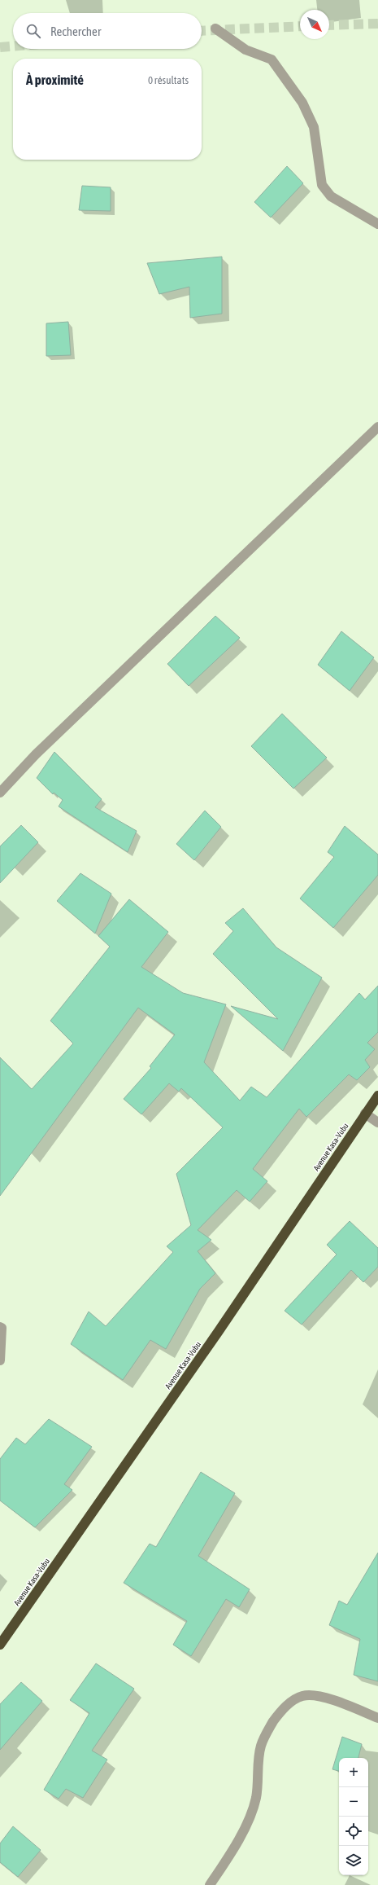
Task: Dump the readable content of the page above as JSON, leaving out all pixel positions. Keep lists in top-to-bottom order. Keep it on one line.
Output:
{"streets":{"highway":["Avenue Kasa-Vubu"]},"north":"bottom right","page":{"search":"Rechercher","heading":["À proximité","0 résultats"],"map_buttons":["+","−"]}}
